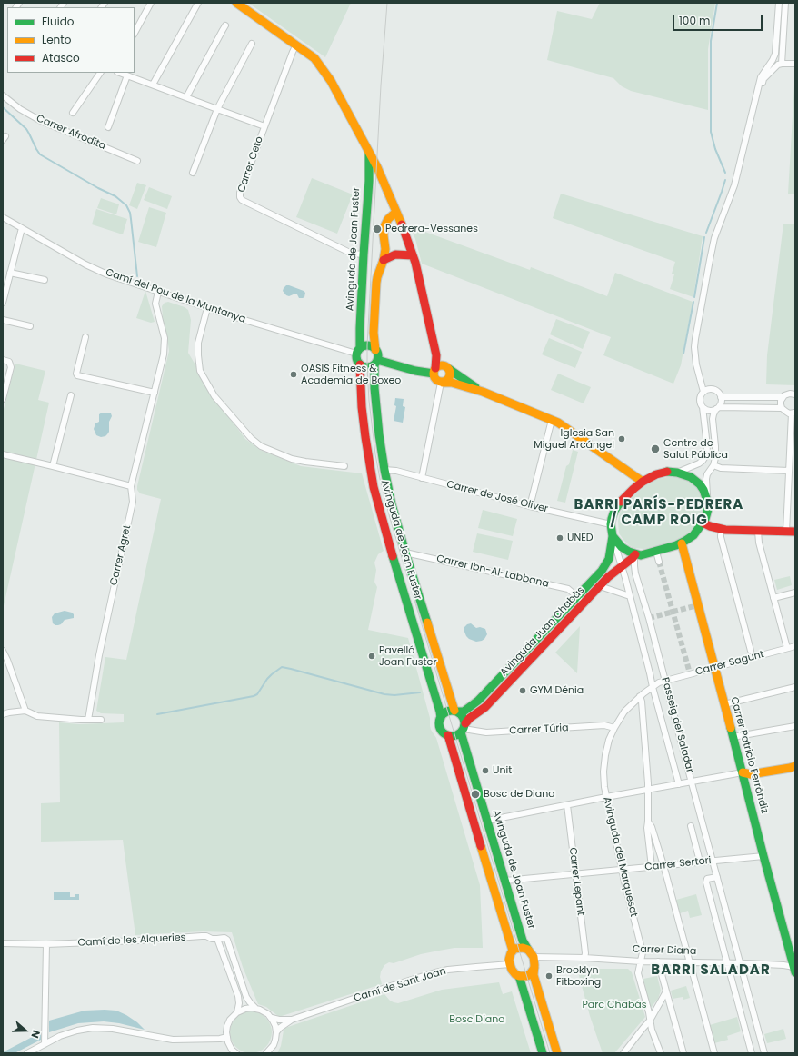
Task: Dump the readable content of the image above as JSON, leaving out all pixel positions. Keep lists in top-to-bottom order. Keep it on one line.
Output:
{"streets":{"main road":["Avinguda de Joan Fuster","Avinguda Juan Chabàs","Carrer Patricio Ferràndiz"],"street":["Carrer Afrodita","Carrer Ceto","Camí del Pou de la Muntanya","Carrer de José Oliver","Carrer Agret","Carrer Ibn-Al-Labbana","Carrer Sagunt","Passeig del Saladar","Carrer Túria","Avinguda del Marquesat","Carrer Sertori","Carrer Lepant","Camí de les Alqueries","Carrer Diana","Camí de Sant Joan"]},"crossings":[["Carrer Ceto","Avinguda de Joan Fuster"],["Avinguda de Joan Fuster","Camí del Pou de la Muntanya"],["Avinguda de Joan Fuster","Carrer de José Oliver"],["Avinguda de Joan Fuster","Carrer Ibn-Al-Labbana"],["Avinguda de Joan Fuster","Avinguda Juan Chabàs"],["Avinguda de Joan Fuster","Carrer Túria"],["Avinguda de Joan Fuster","Carrer Sertori"],["Avinguda de Joan Fuster","Carrer Diana"],["Avinguda de Joan Fuster","Camí de Sant Joan"],["Camí del Pou de la Muntanya","Carrer Agret"],["Carrer de José Oliver","Avinguda Juan Chabàs"],["Carrer de José Oliver","Passeig del Saladar"],["Carrer de José Oliver","Carrer Patricio Ferràndiz"],["Carrer Ibn-Al-Labbana","Avinguda Juan Chabàs"],["Avinguda Juan Chabàs","Passeig del Saladar"],["Avinguda Juan Chabàs","Carrer Túria"],["Avinguda Juan Chabàs","Carrer Patricio Ferràndiz"],["Carrer Sagunt","Passeig del Saladar"],["Carrer Sagunt","Carrer Patricio Ferràndiz"],["Carrer Sagunt","Avinguda del Marquesat"],["Passeig del Saladar","Carrer Patricio Ferràndiz"],["Passeig del Saladar","Avinguda del Marquesat"],["Passeig del Saladar","Carrer Sertori"],["Passeig del Saladar","Carrer Diana"],["Carrer Túria","Avinguda del Marquesat"],["Carrer Patricio Ferràndiz","Carrer Sertori"],["Carrer Patricio Ferràndiz","Carrer Diana"],["Avinguda del Marquesat","Carrer Sertori"],["Avinguda del Marquesat","Carrer Diana"],["Carrer Sertori","Carrer Lepant"],["Carrer Lepant","Carrer Diana"],["Carrer Diana","Camí de Sant Joan"]],"districts":["BARRI PARÍS-PEDRERA / CAMP ROIG","BARRI SALADAR"],"parks":["Parc Chabás","Bosc Diana"],"places":["Pedrera-Vessanes","OASIS Fitness & Academia de Boxeo","Iglesia San Miguel Arcángel","Centre de Salut Pública","UNED","Pavelló Joan Fuster","GYM Dénia","Unit","Bosc de Diana","Brooklyn Fitboxing"],"legend":["Fluido","Lento","Atasco"],"scale_bar":"100 m","north":"right"}
